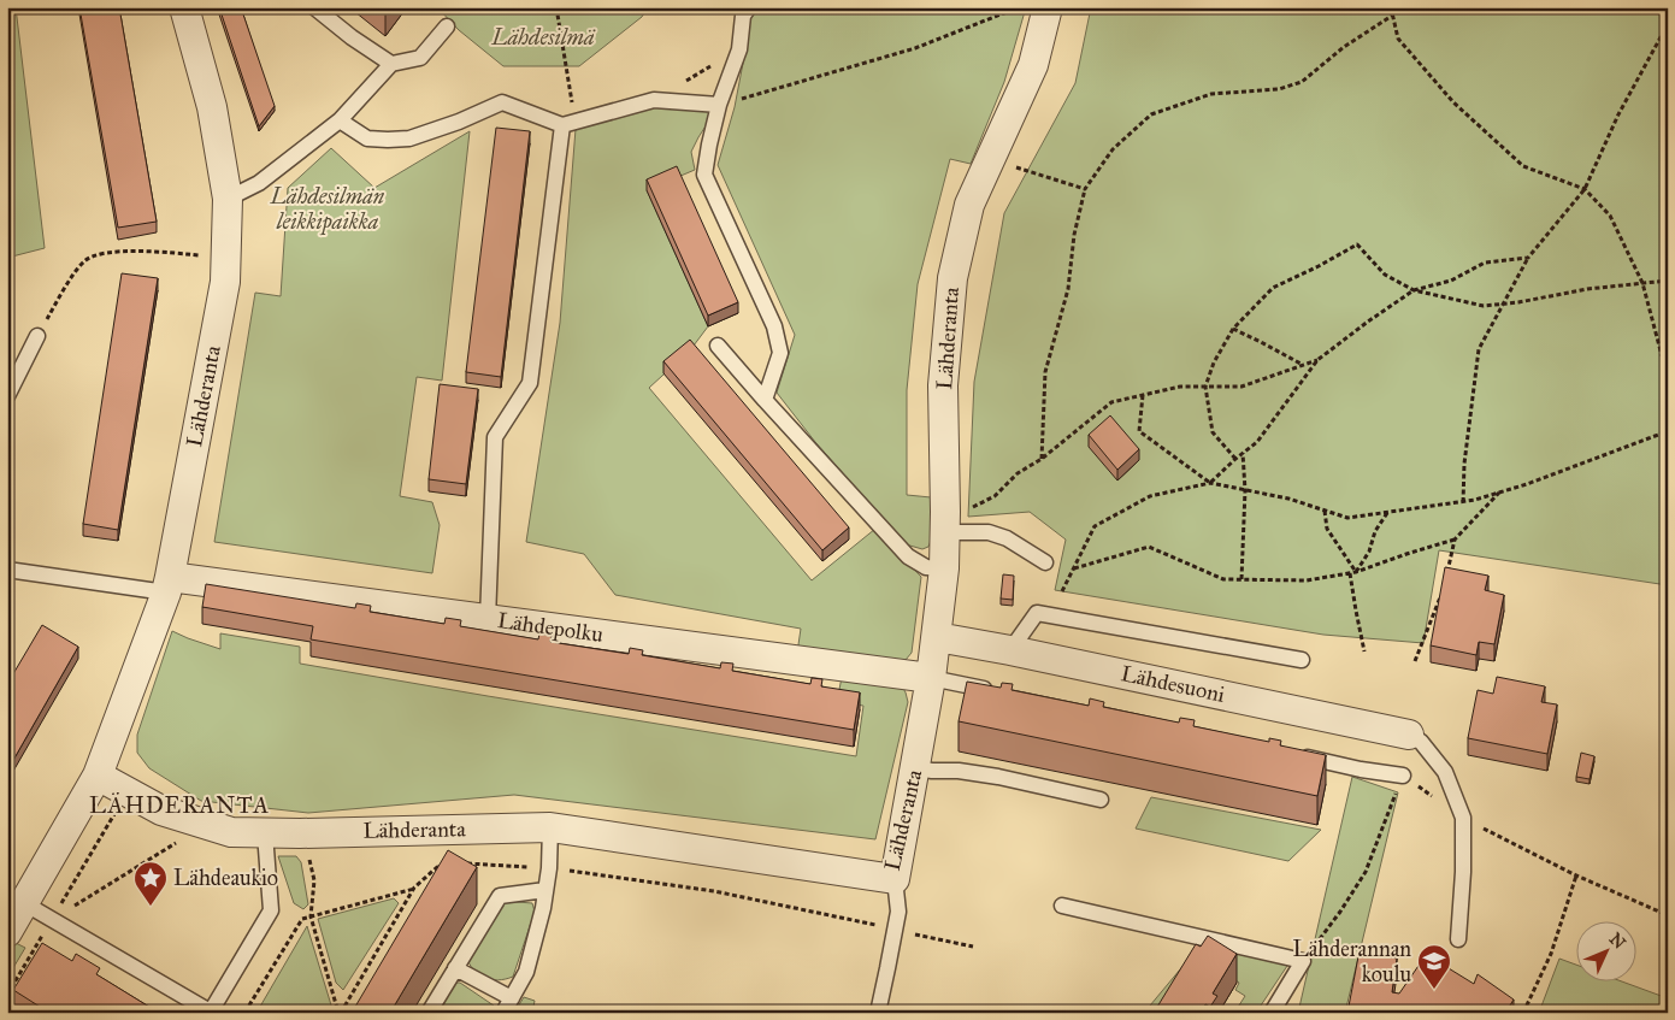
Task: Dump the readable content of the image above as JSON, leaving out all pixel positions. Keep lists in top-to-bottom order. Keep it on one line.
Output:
{"streets":{"street":["Lähderanta","Lähdepolku","Lähdesuoni"]},"crossings":[["Lähderanta","Lähdepolku"],["Lähderanta","Lähdesuoni"]],"districts":["LÄHDERANTA"],"parks":["Lähdesilmä","Lähdesilmän leikkipaikka"],"places":{"place":["Lähdeaukio"],"school or university":["Lähderannan koulu"]},"north":"top right"}
